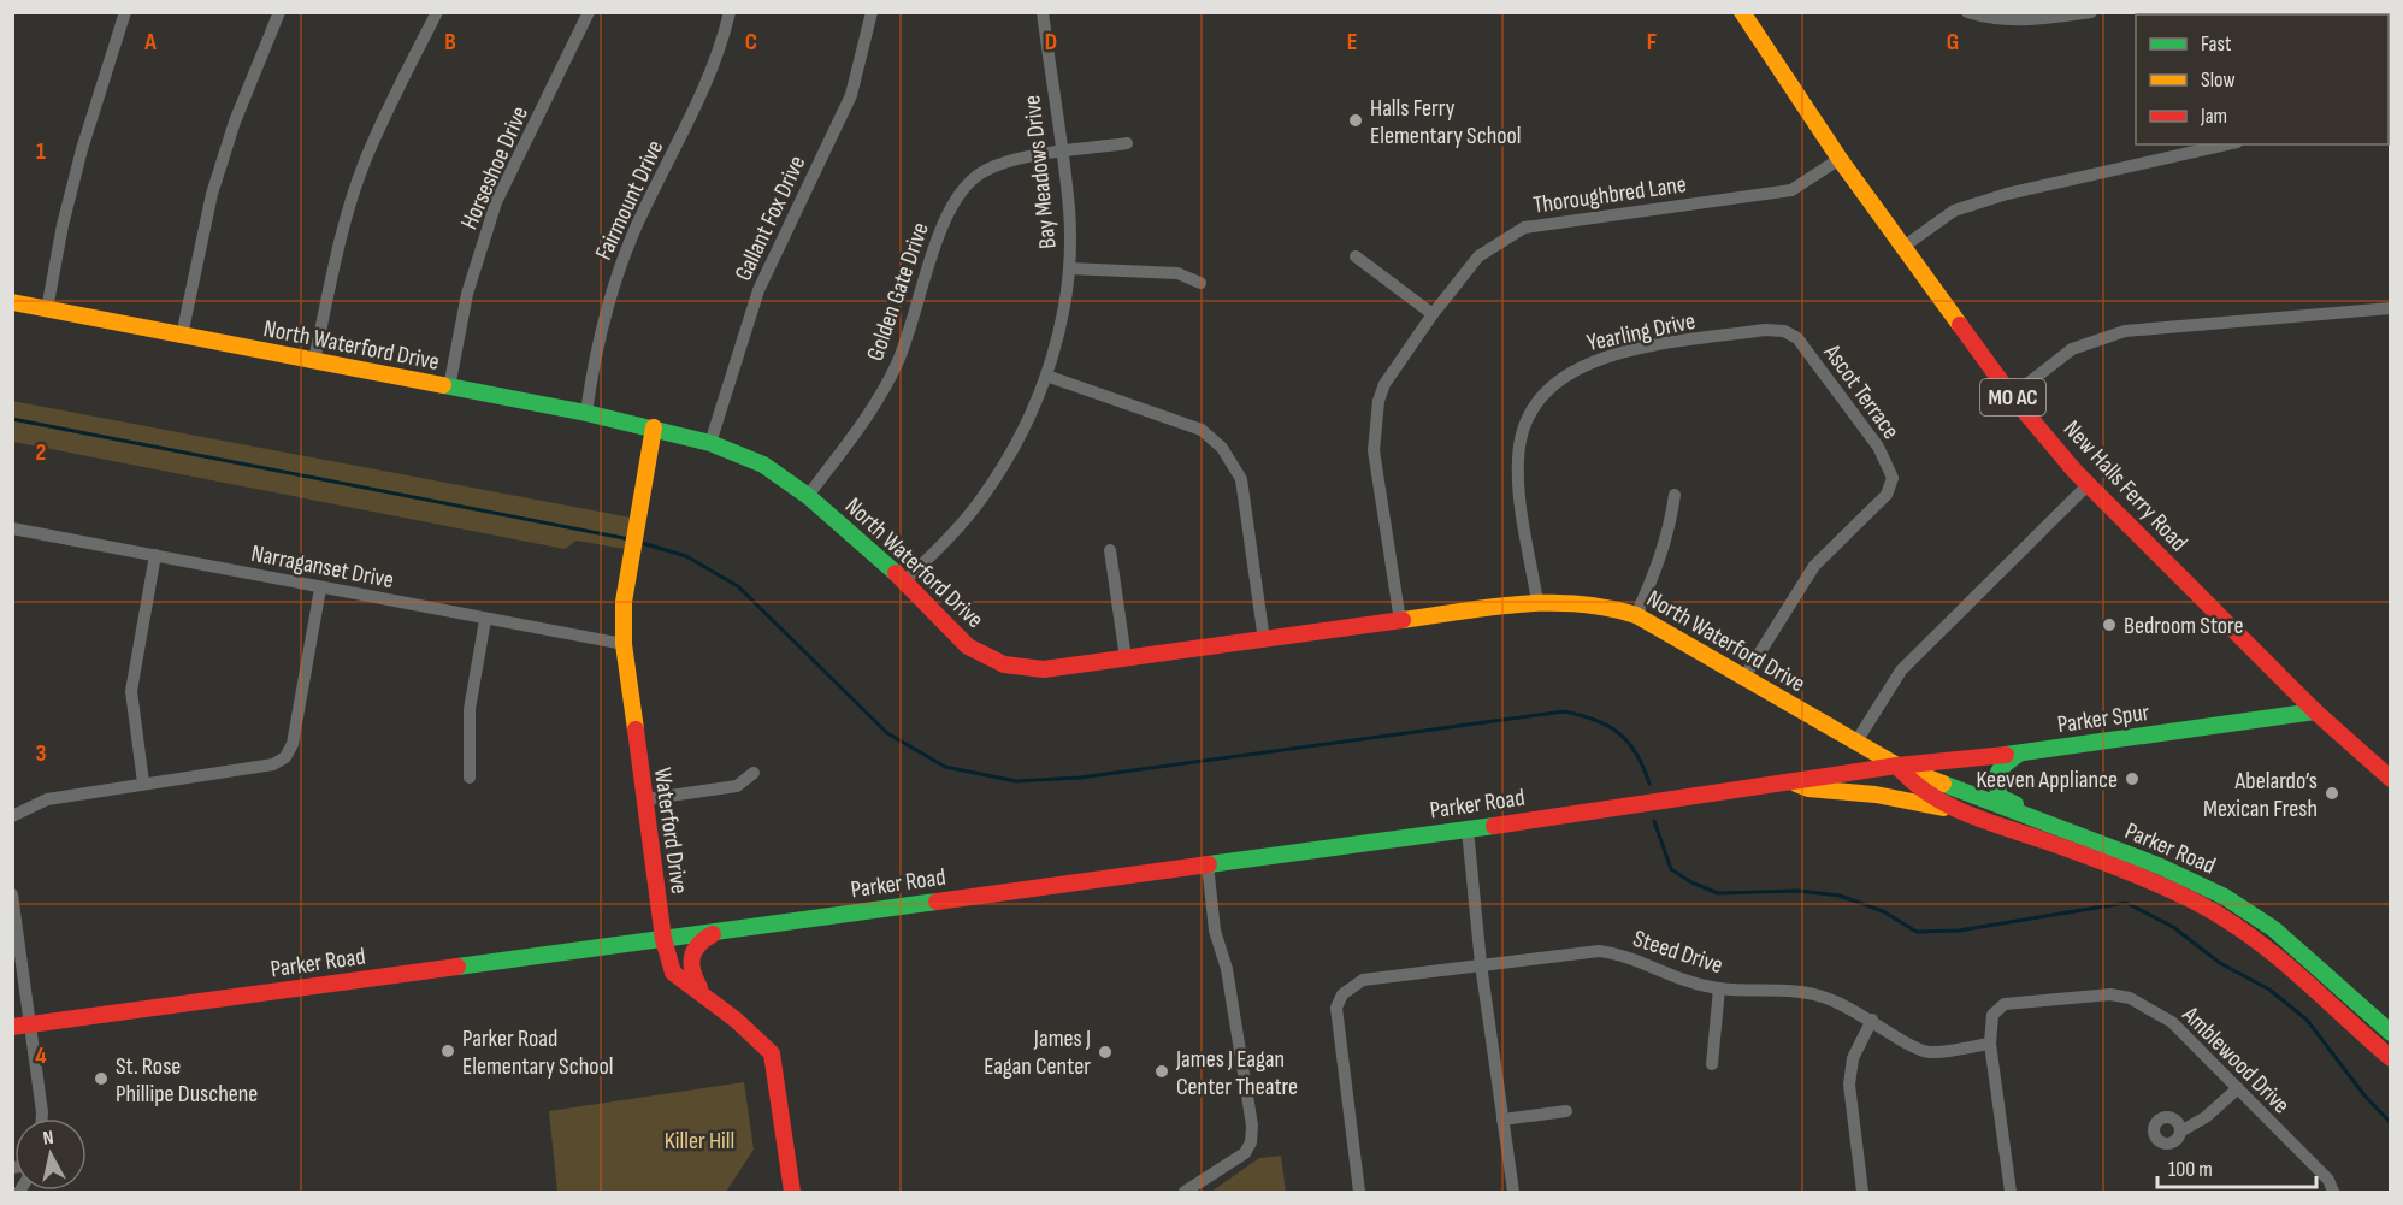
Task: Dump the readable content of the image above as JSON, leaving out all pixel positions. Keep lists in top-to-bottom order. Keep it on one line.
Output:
{"streets":{"main road":["North Waterford Drive","MO AC","New Halls Ferry Road","Parker Spur","Parker Road","Waterford Drive"],"street":["Horseshoe Drive","Bay Meadows Drive","Thoroughbred Lane","Fairmount Drive","Gallant Fox Drive","Golden Gate Drive","Yearling Drive","Ascot Terrace","Narraganset Drive","Steed Drive","Amblewood Drive"]},"crossings":[["Horseshoe Drive","North Waterford Drive"],["Bay Meadows Drive","Golden Gate Drive"],["Bay Meadows Drive","North Waterford Drive"],["Thoroughbred Lane","North Waterford Drive"],["Thoroughbred Lane","New Halls Ferry Road"],["Fairmount Drive","North Waterford Drive"],["Gallant Fox Drive","North Waterford Drive"],["Golden Gate Drive","North Waterford Drive"],["Yearling Drive","North Waterford Drive"],["Yearling Drive","Ascot Terrace"],["North Waterford Drive","Ascot Terrace"],["North Waterford Drive","Parker Spur"],["North Waterford Drive","Parker Road"],["North Waterford Drive","Waterford Drive"],["New Halls Ferry Road","Parker Spur"],["Narraganset Drive","Waterford Drive"],["Parker Spur","Parker Road"],["Parker Road","Waterford Drive"],["Steed Drive","Amblewood Drive"]],"parks":["Killer Hill"],"places":["Halls Ferry Elementary School","Bedroom Store","Keeven Appliance","Abelardo’s Mexican Fresh","Parker Road Elementary School","James J Eagan Center","James J Eagan Center Theatre","St. Rose Phillipe Duschene"],"legend":["Fast","Slow","Jam"],"scale_bar":"100 m","north":"top","grid":{"columns":["A","B","C","D","E","F","G"],"rows":["1","2","3","4"]}}
